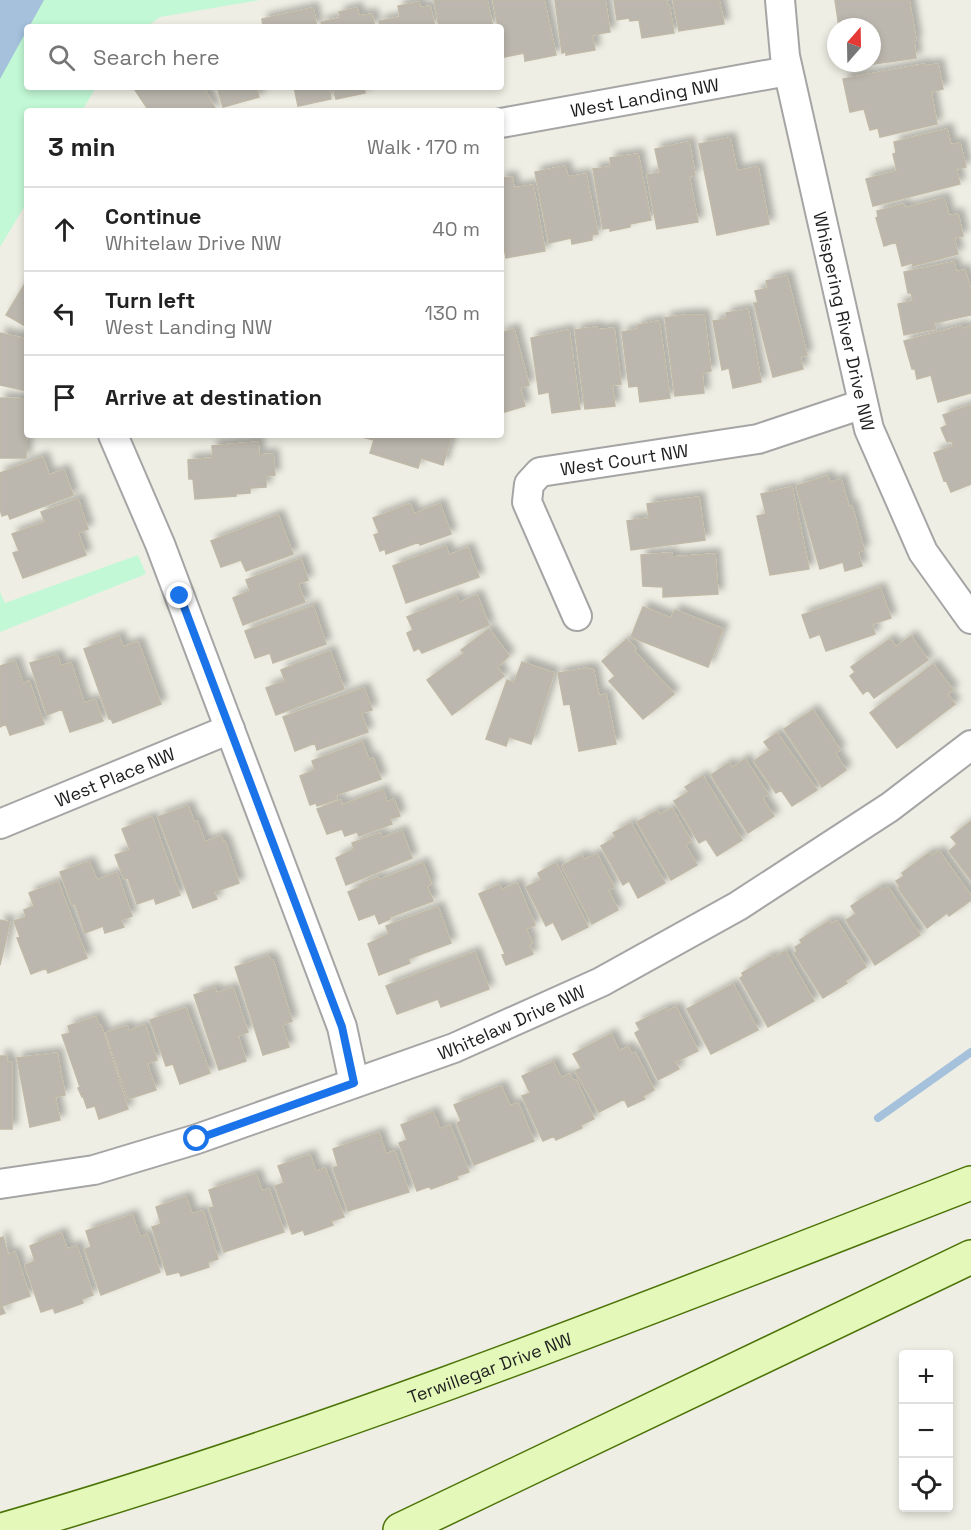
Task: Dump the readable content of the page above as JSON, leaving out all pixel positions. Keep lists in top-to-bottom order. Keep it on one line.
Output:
{"streets":{"main road":["Terwillegar Drive NW"],"street":["West Landing NW","Whispering River Drive NW","West Court NW","West Place NW","Whitelaw Drive NW"]},"crossings":[["West Landing NW","Whispering River Drive NW"],["Whispering River Drive NW","West Court NW"]],"north":"top","page":{"search":"Search here","heading":["3 min","Walk · 170 m"],"list":[["Continue","Whitelaw Drive NW","40 m"],["Turn left","West Landing NW","130 m"],"Arrive at destination"],"map_buttons":["+","−"]}}
